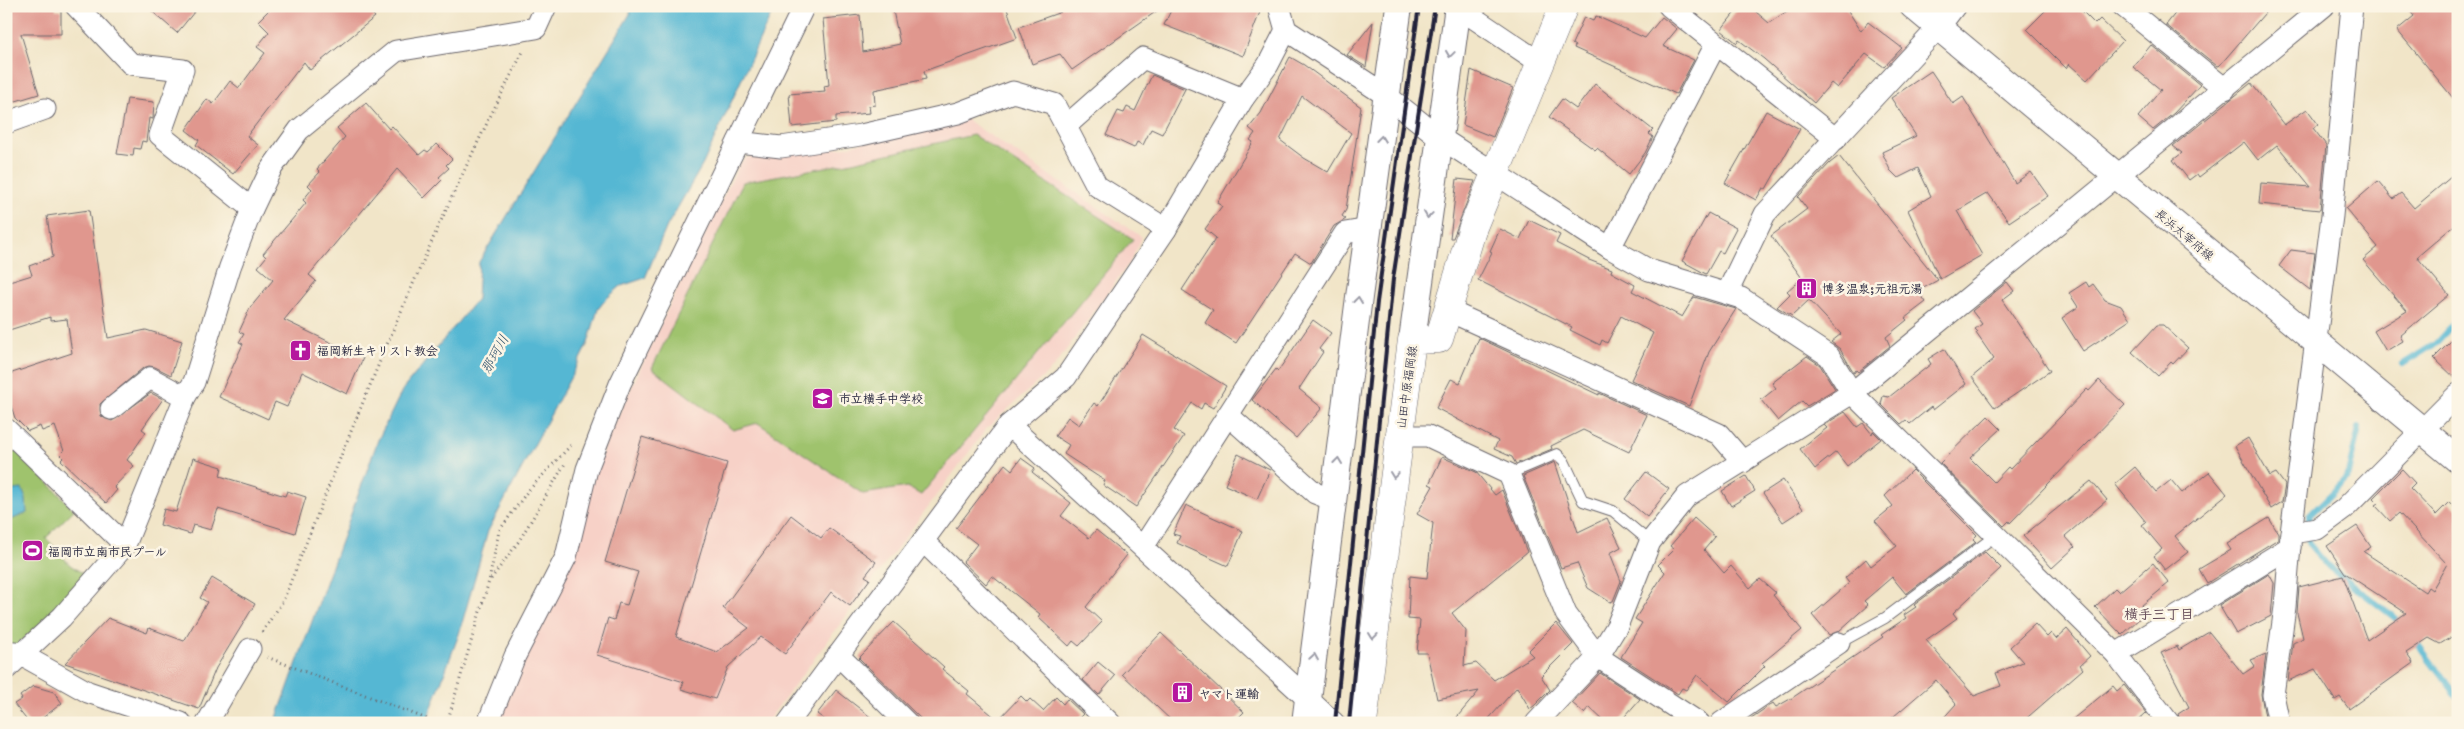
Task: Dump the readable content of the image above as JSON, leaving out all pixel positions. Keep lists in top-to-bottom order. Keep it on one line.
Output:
{"streets":{"main road":["山田中原福岡線"],"street":["長浜太宰府線"]},"one_way":["山田中原福岡線"],"districts":["横手三丁目"],"water":["那珂川"],"places":{"building":["博多温泉;元祖元湯","ヤマト運輸"],"church":["福岡新生キリスト教会"],"school or university":["市立横手中学校"],"sports":["福岡市立南市民プール"]}}
